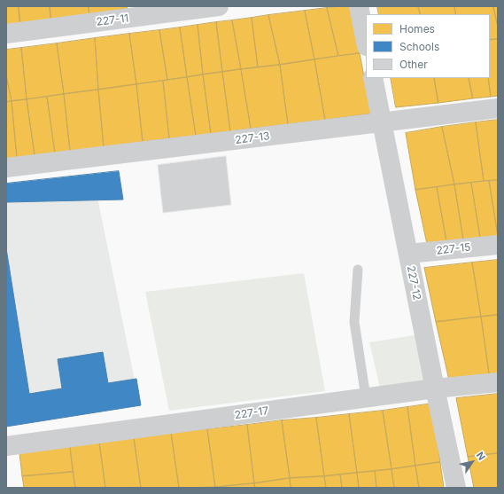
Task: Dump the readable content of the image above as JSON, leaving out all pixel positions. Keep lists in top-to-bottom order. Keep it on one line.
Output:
{"streets":{"street":["227-11","227-13","227-15","227-12","227-17"]},"crossings":[["227-13","227-12"],["227-15","227-12"],["227-12","227-17"]],"legend":["Homes","Schools","Other"],"north":"top right"}
